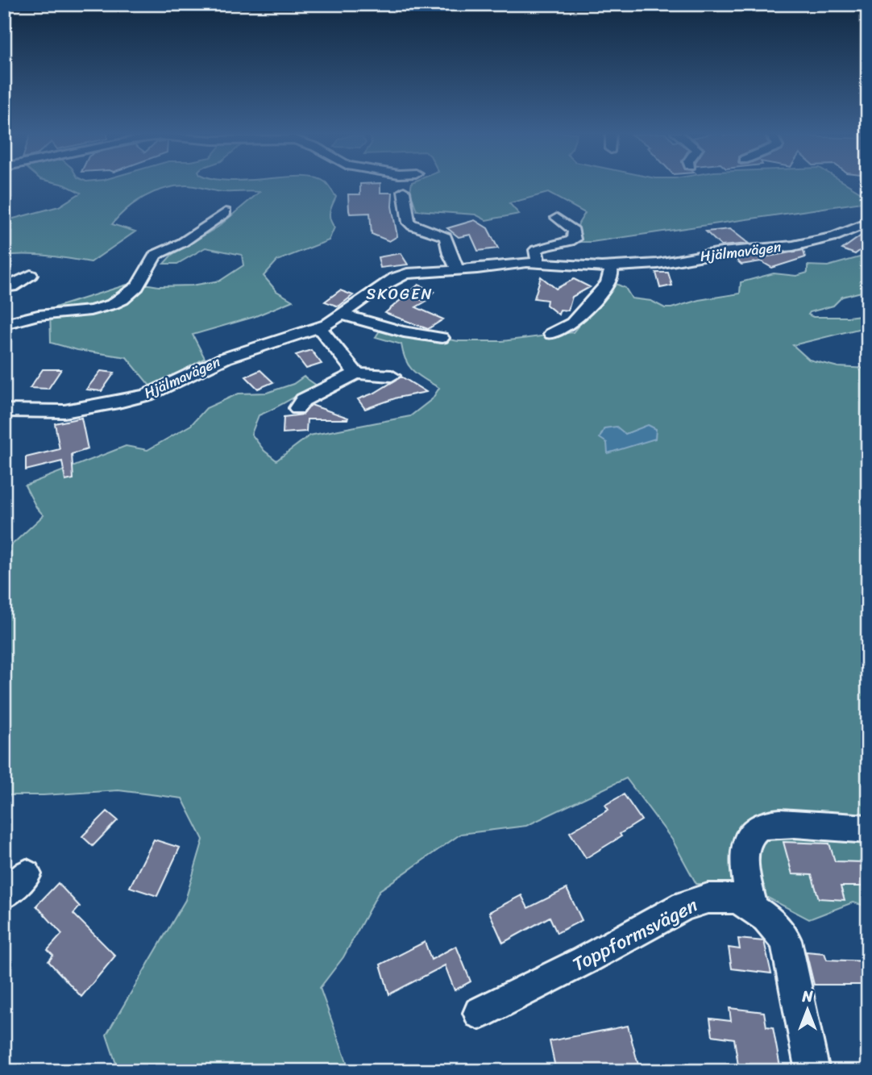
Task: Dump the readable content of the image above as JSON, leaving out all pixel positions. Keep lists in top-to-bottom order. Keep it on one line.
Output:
{"streets":{"street":["Hjälmavägen","Toppformsvägen"]},"districts":["SKOGEN"],"north":"top"}
